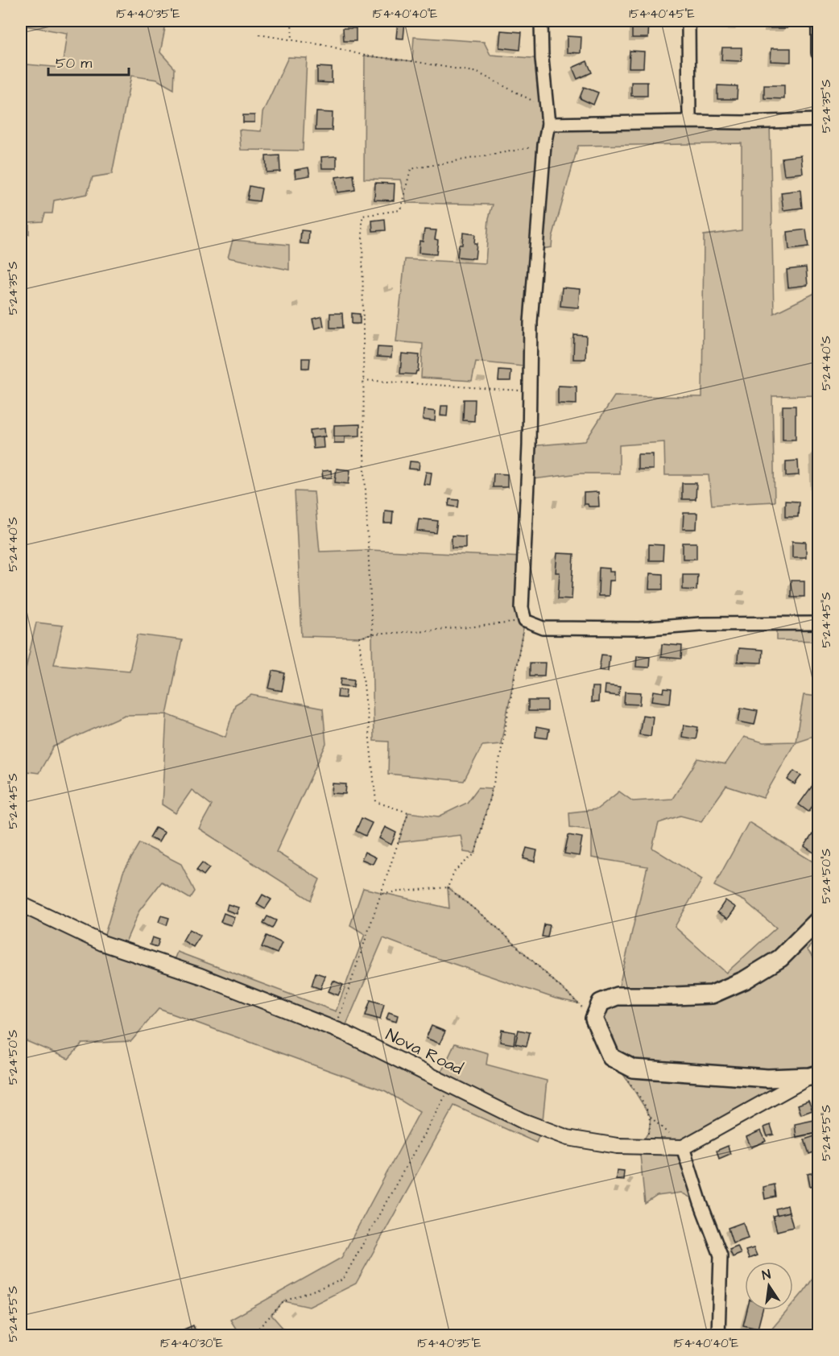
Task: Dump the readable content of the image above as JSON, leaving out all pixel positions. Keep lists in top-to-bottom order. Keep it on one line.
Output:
{"streets":{"street":["Nova Road"]},"scale_bar":"50 m","north":"top","coordinates":["154°40'35\"E","154°40'40\"E","154°40'45\"E","5°24'35\"S","5°24'40\"S","5°24'45\"S","5°24'50\"S","5°24'55\"S","154°40'30\"E"]}
